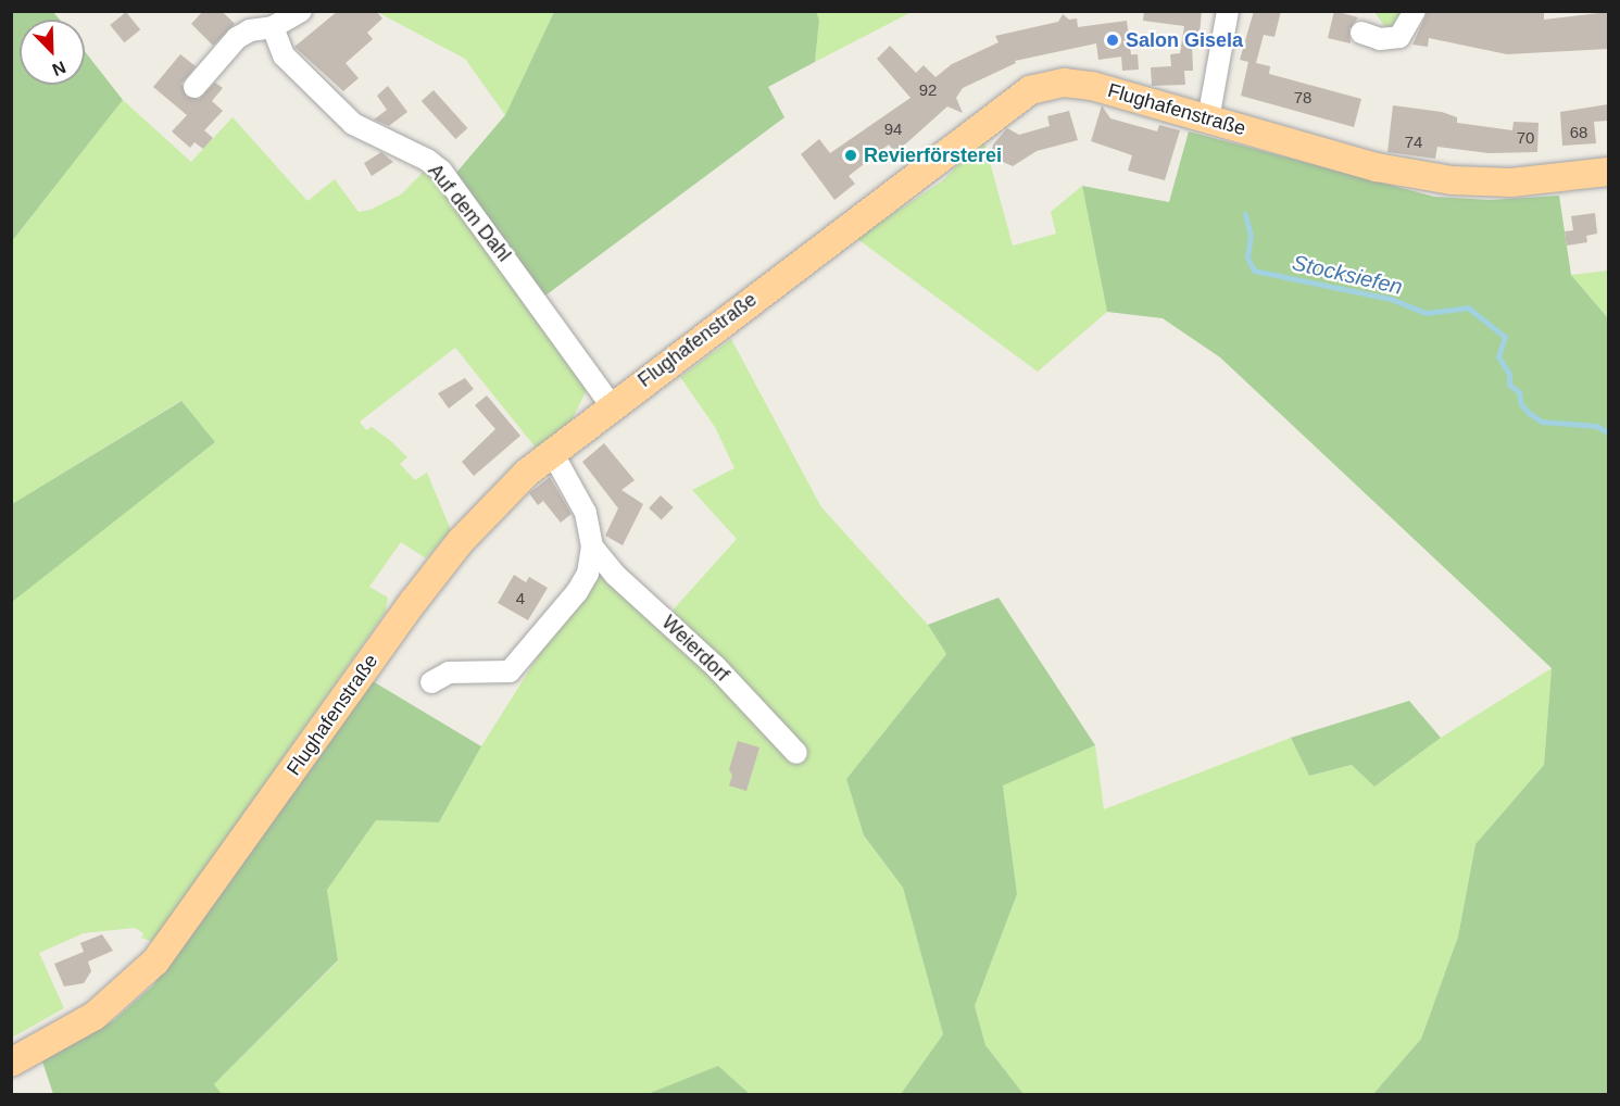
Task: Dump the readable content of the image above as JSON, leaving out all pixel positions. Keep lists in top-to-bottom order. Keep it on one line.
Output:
{"streets":{"main road":["Flughafenstraße"],"street":["Auf dem Dahl","Weierdorf"]},"crossings":[["Flughafenstraße","Auf dem Dahl"],["Flughafenstraße","Weierdorf"]],"water":["Stocksiefen"],"places":["Salon Gisela","Revierförsterei"],"house_numbers":["92","78","94","68","70","74","4"],"north":"bottom right"}
